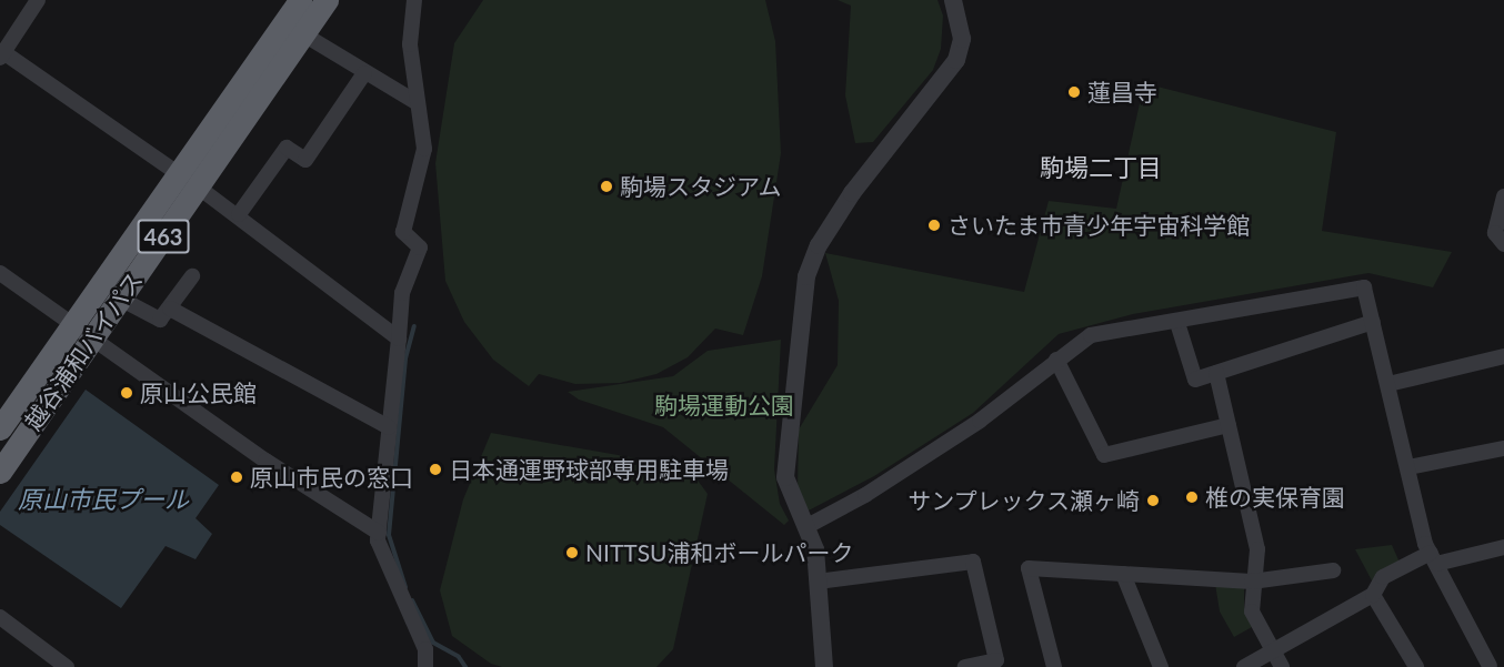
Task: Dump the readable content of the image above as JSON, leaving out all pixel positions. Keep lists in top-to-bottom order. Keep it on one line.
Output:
{"streets":{"highway":["463","越谷浦和バイパス"]},"districts":["駒場二丁目"],"water":["原山市民プール"],"parks":["駒場運動公園"],"places":["蓮昌寺","駒場スタジアム","さいたま市青少年宇宙科学館","原山公民館","日本通運野球部専用駐車場","原山市民の窓口","椎の実保育園","サンプレックス瀬ヶ崎","NITTSU浦和ボールパーク"]}
